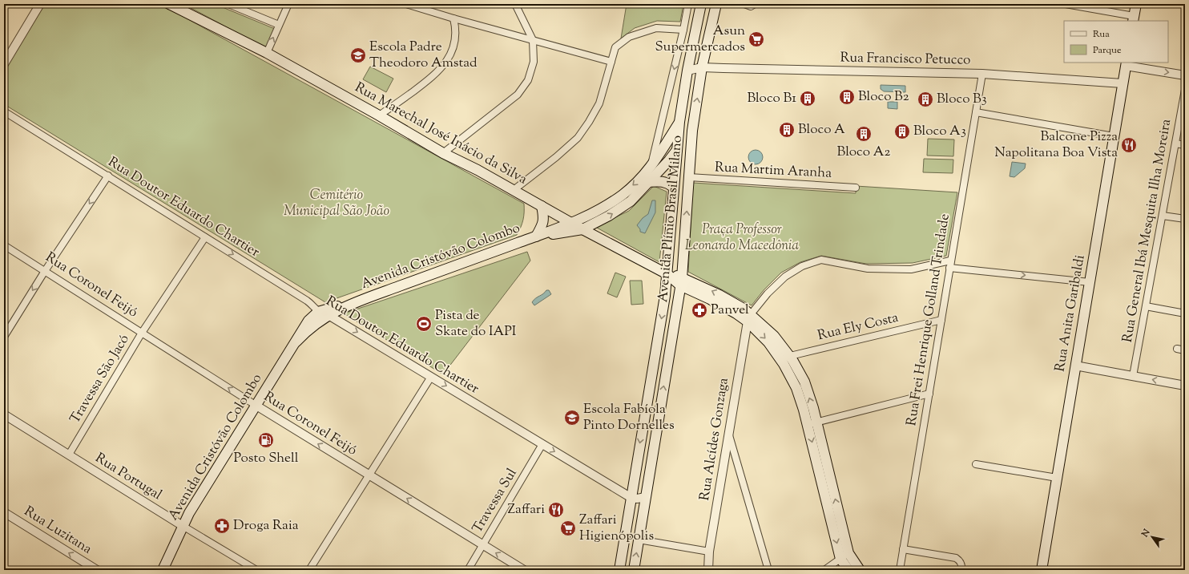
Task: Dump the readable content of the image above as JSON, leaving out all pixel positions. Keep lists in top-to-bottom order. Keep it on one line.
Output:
{"streets":{"main road":["Rua Marechal José Inácio da Silva","Avenida Plínio Brasil Milano","Avenida Cristóvão Colombo","Rua Anita Garibaldi"],"street":["Rua Francisco Petucco","Rua Martim Aranha","Rua Doutor Eduardo Chartier","Rua General Ibá Mesquita Ilha Moreira","Rua Coronel Feijó","Rua Frei Henrique Golland Trindade","Rua Ely Costa","Travessa São Jacó","Rua Alcídes Gonzaga","Rua Portugal","Travessa Sul","Rua Luzitana"]},"crossings":[["Rua Francisco Petucco","Avenida Plínio Brasil Milano"],["Rua Francisco Petucco","Rua Anita Garibaldi"],["Rua Francisco Petucco","Rua Frei Henrique Golland Trindade"],["Rua Marechal José Inácio da Silva","Avenida Plínio Brasil Milano"],["Rua Marechal José Inácio da Silva","Avenida Cristóvão Colombo"],["Rua Marechal José Inácio da Silva","Rua Ely Costa"],["Rua Marechal José Inácio da Silva","Rua Alcídes Gonzaga"],["Rua Martim Aranha","Avenida Plínio Brasil Milano"],["Rua Doutor Eduardo Chartier","Avenida Plínio Brasil Milano"],["Rua Doutor Eduardo Chartier","Avenida Cristóvão Colombo"],["Rua Doutor Eduardo Chartier","Travessa São Jacó"],["Rua Doutor Eduardo Chartier","Travessa Sul"],["Avenida Plínio Brasil Milano","Avenida Cristóvão Colombo"],["Avenida Cristóvão Colombo","Rua Coronel Feijó"],["Avenida Cristóvão Colombo","Rua Portugal"],["Rua Coronel Feijó","Travessa São Jacó"],["Rua Coronel Feijó","Travessa Sul"],["Rua Frei Henrique Golland Trindade","Rua Ely Costa"],["Travessa São Jacó","Rua Portugal"]],"one_way":["Rua Doutor Eduardo Chartier","Rua Coronel Feijó","Rua Luzitana"],"parks":["Cemitério Municipal São João","Praça Professor Leonardo Macedônia"],"places":{"supermarket":["Asun Supermercados","Zaffari Higienópolis"],"school or university":["Escola Padre Theodoro Amstad","Escola Fabíola Pinto Dornelles"],"building":["Bloco B2","Bloco B1","Bloco B3","Bloco A","Bloco A3","Bloco A2"],"restaurant":["Balcone Pizza Napolitana Boa Vista","Zaffari"],"pharmacy":["Panvel","Droga Raia"],"sports":["Pista de Skate do IAPI"],"fuel station":["Posto Shell"]},"legend":["Rua","Parque"],"north":"top left"}
